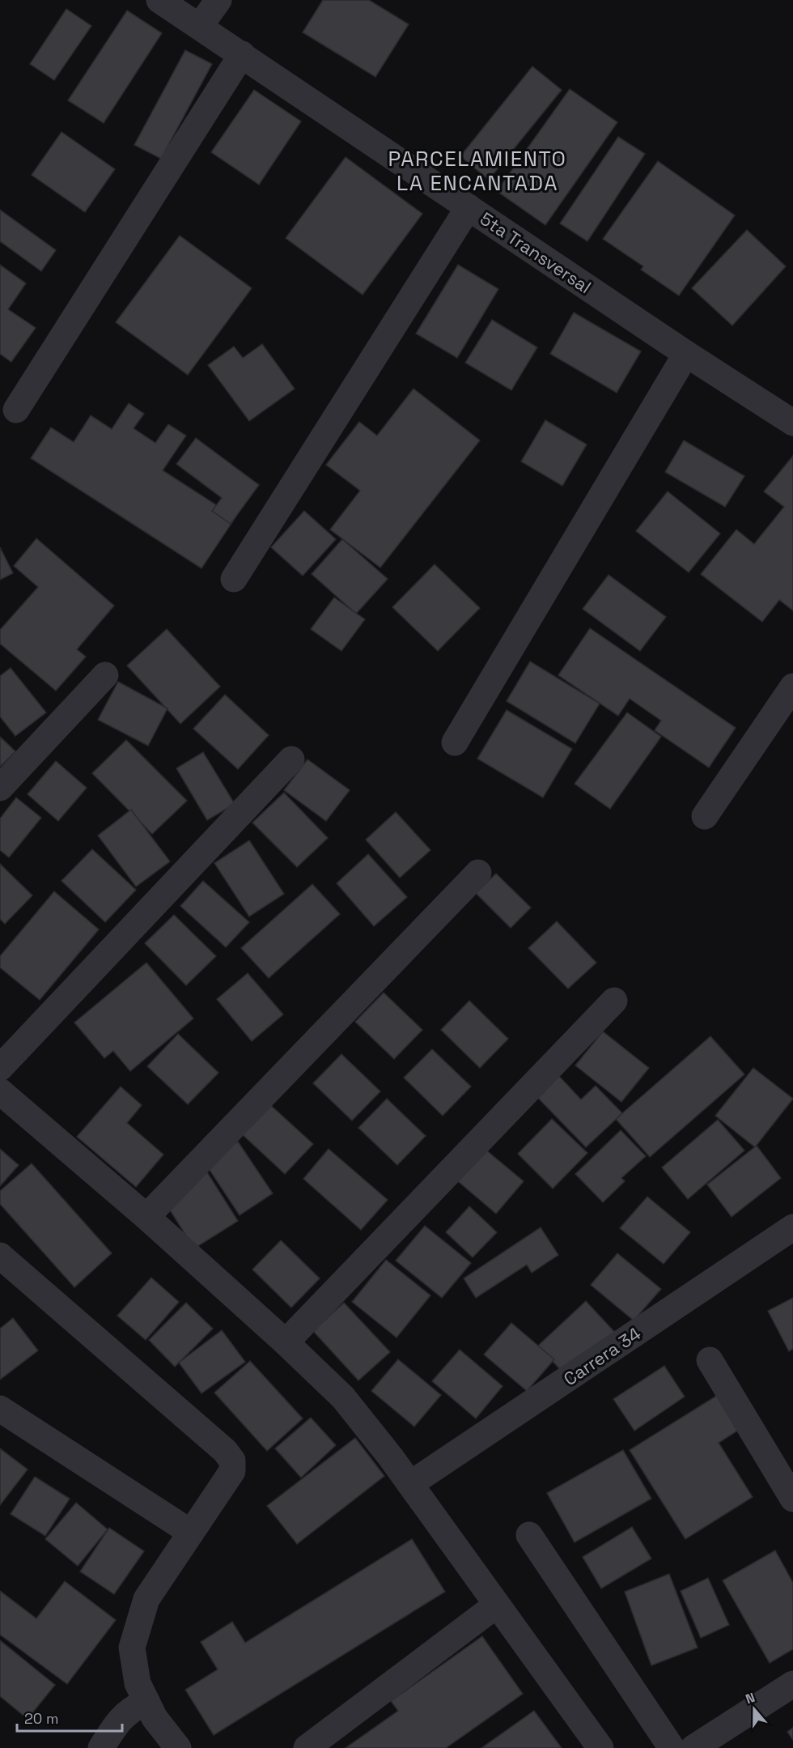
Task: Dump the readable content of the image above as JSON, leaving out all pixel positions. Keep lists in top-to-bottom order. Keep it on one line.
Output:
{"streets":{"street":["5ta Transversal","Carrera 34"]},"districts":["PARCELAMIENTO LA ENCANTADA"],"scale_bar":"20 m","north":"top"}
